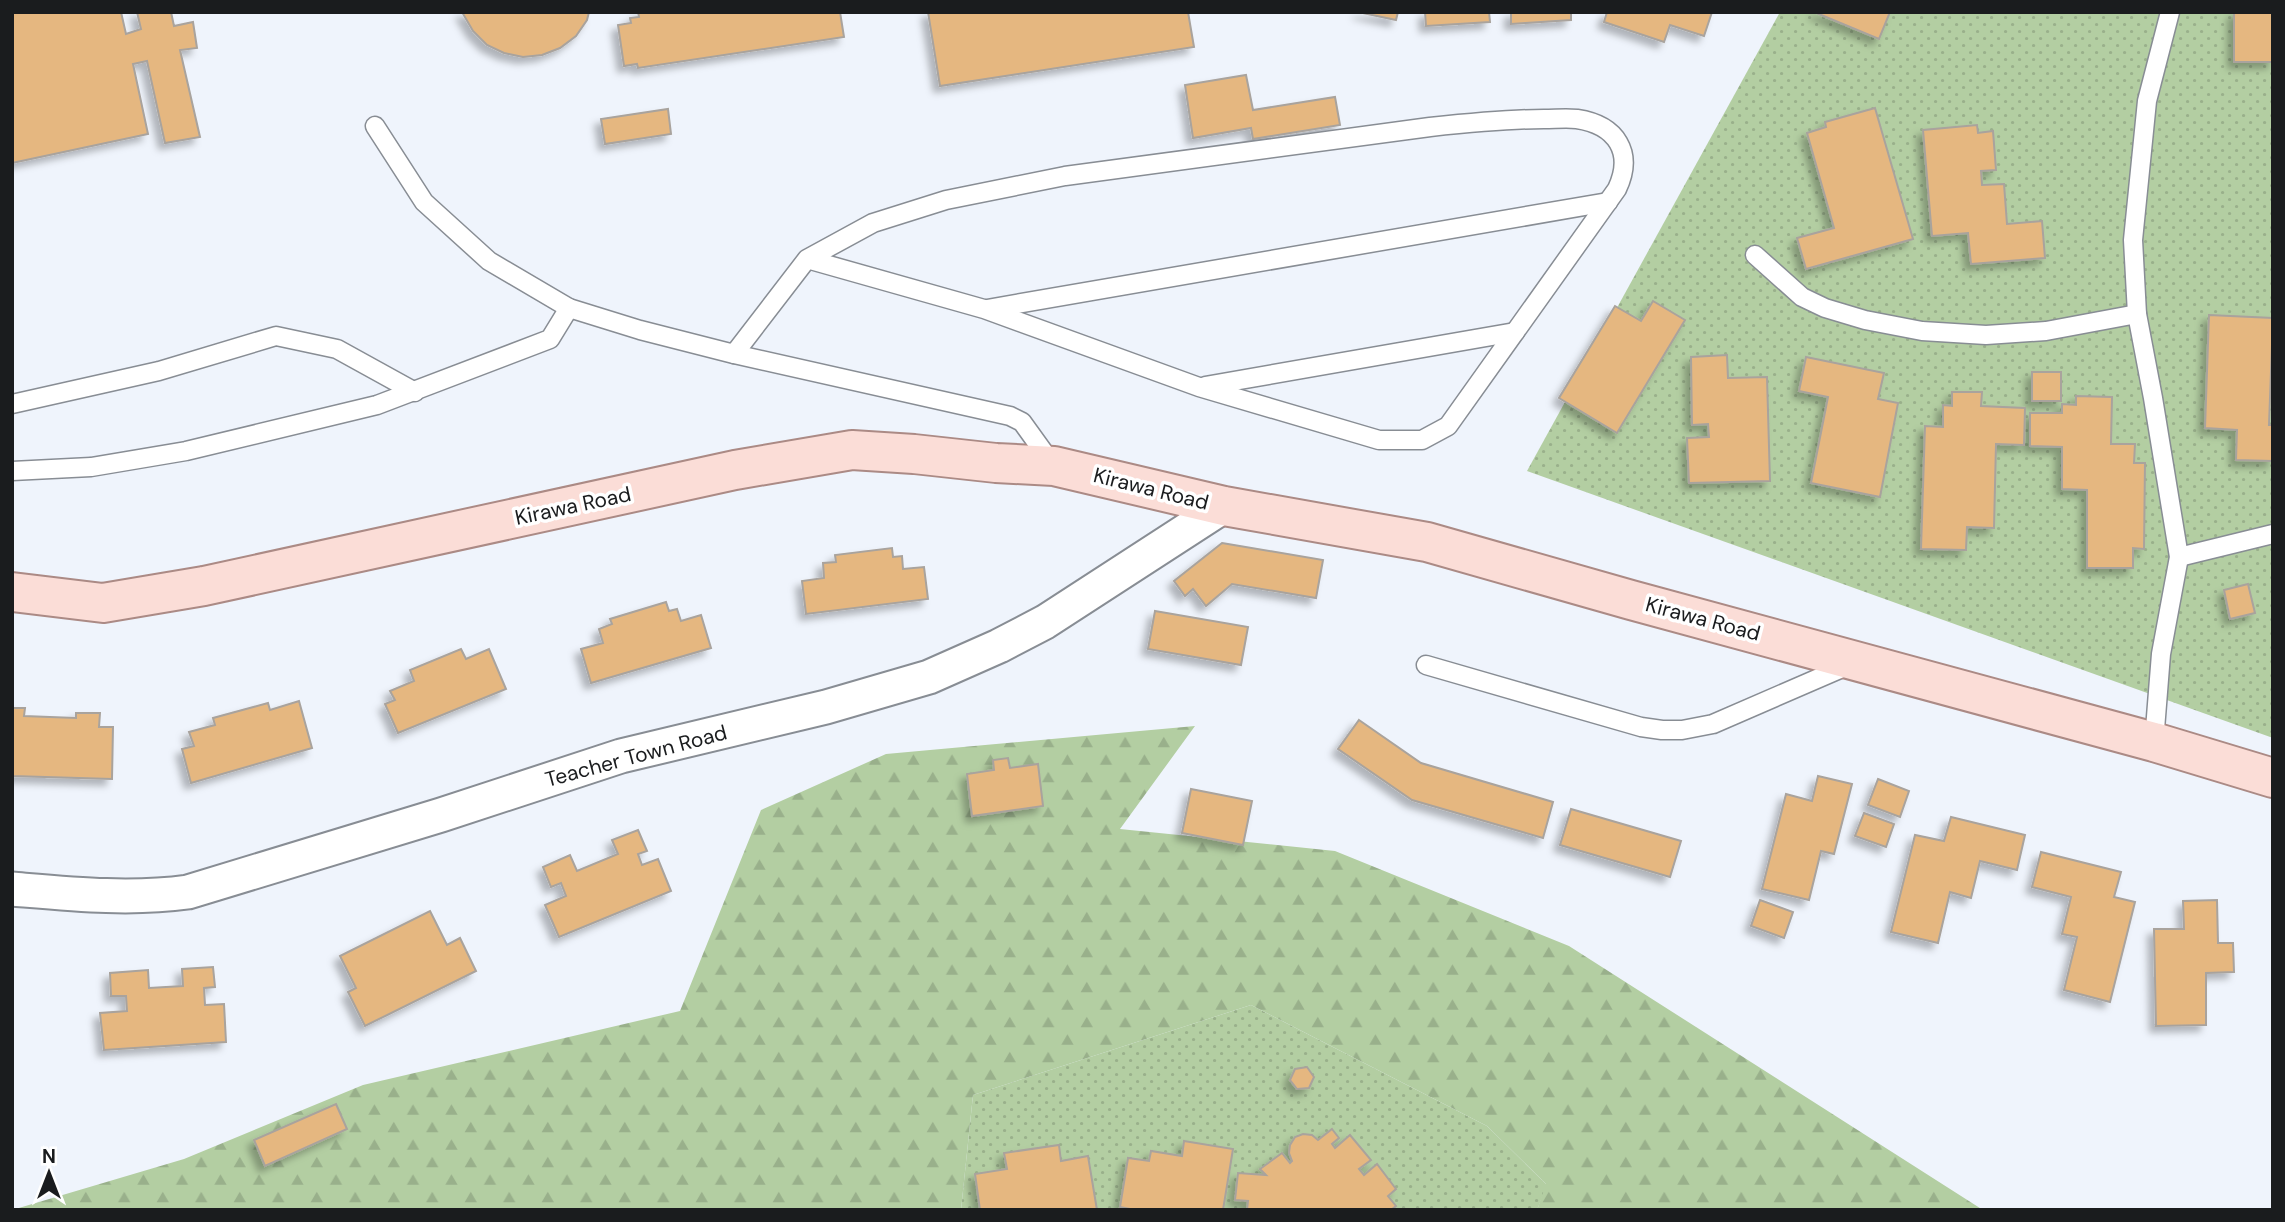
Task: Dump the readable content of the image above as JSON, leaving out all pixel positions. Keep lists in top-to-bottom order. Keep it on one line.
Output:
{"streets":{"main road":["Kirawa Road"],"street":["Teacher Town Road"]},"crossings":[["Kirawa Road","Teacher Town Road"]],"north":"top"}
